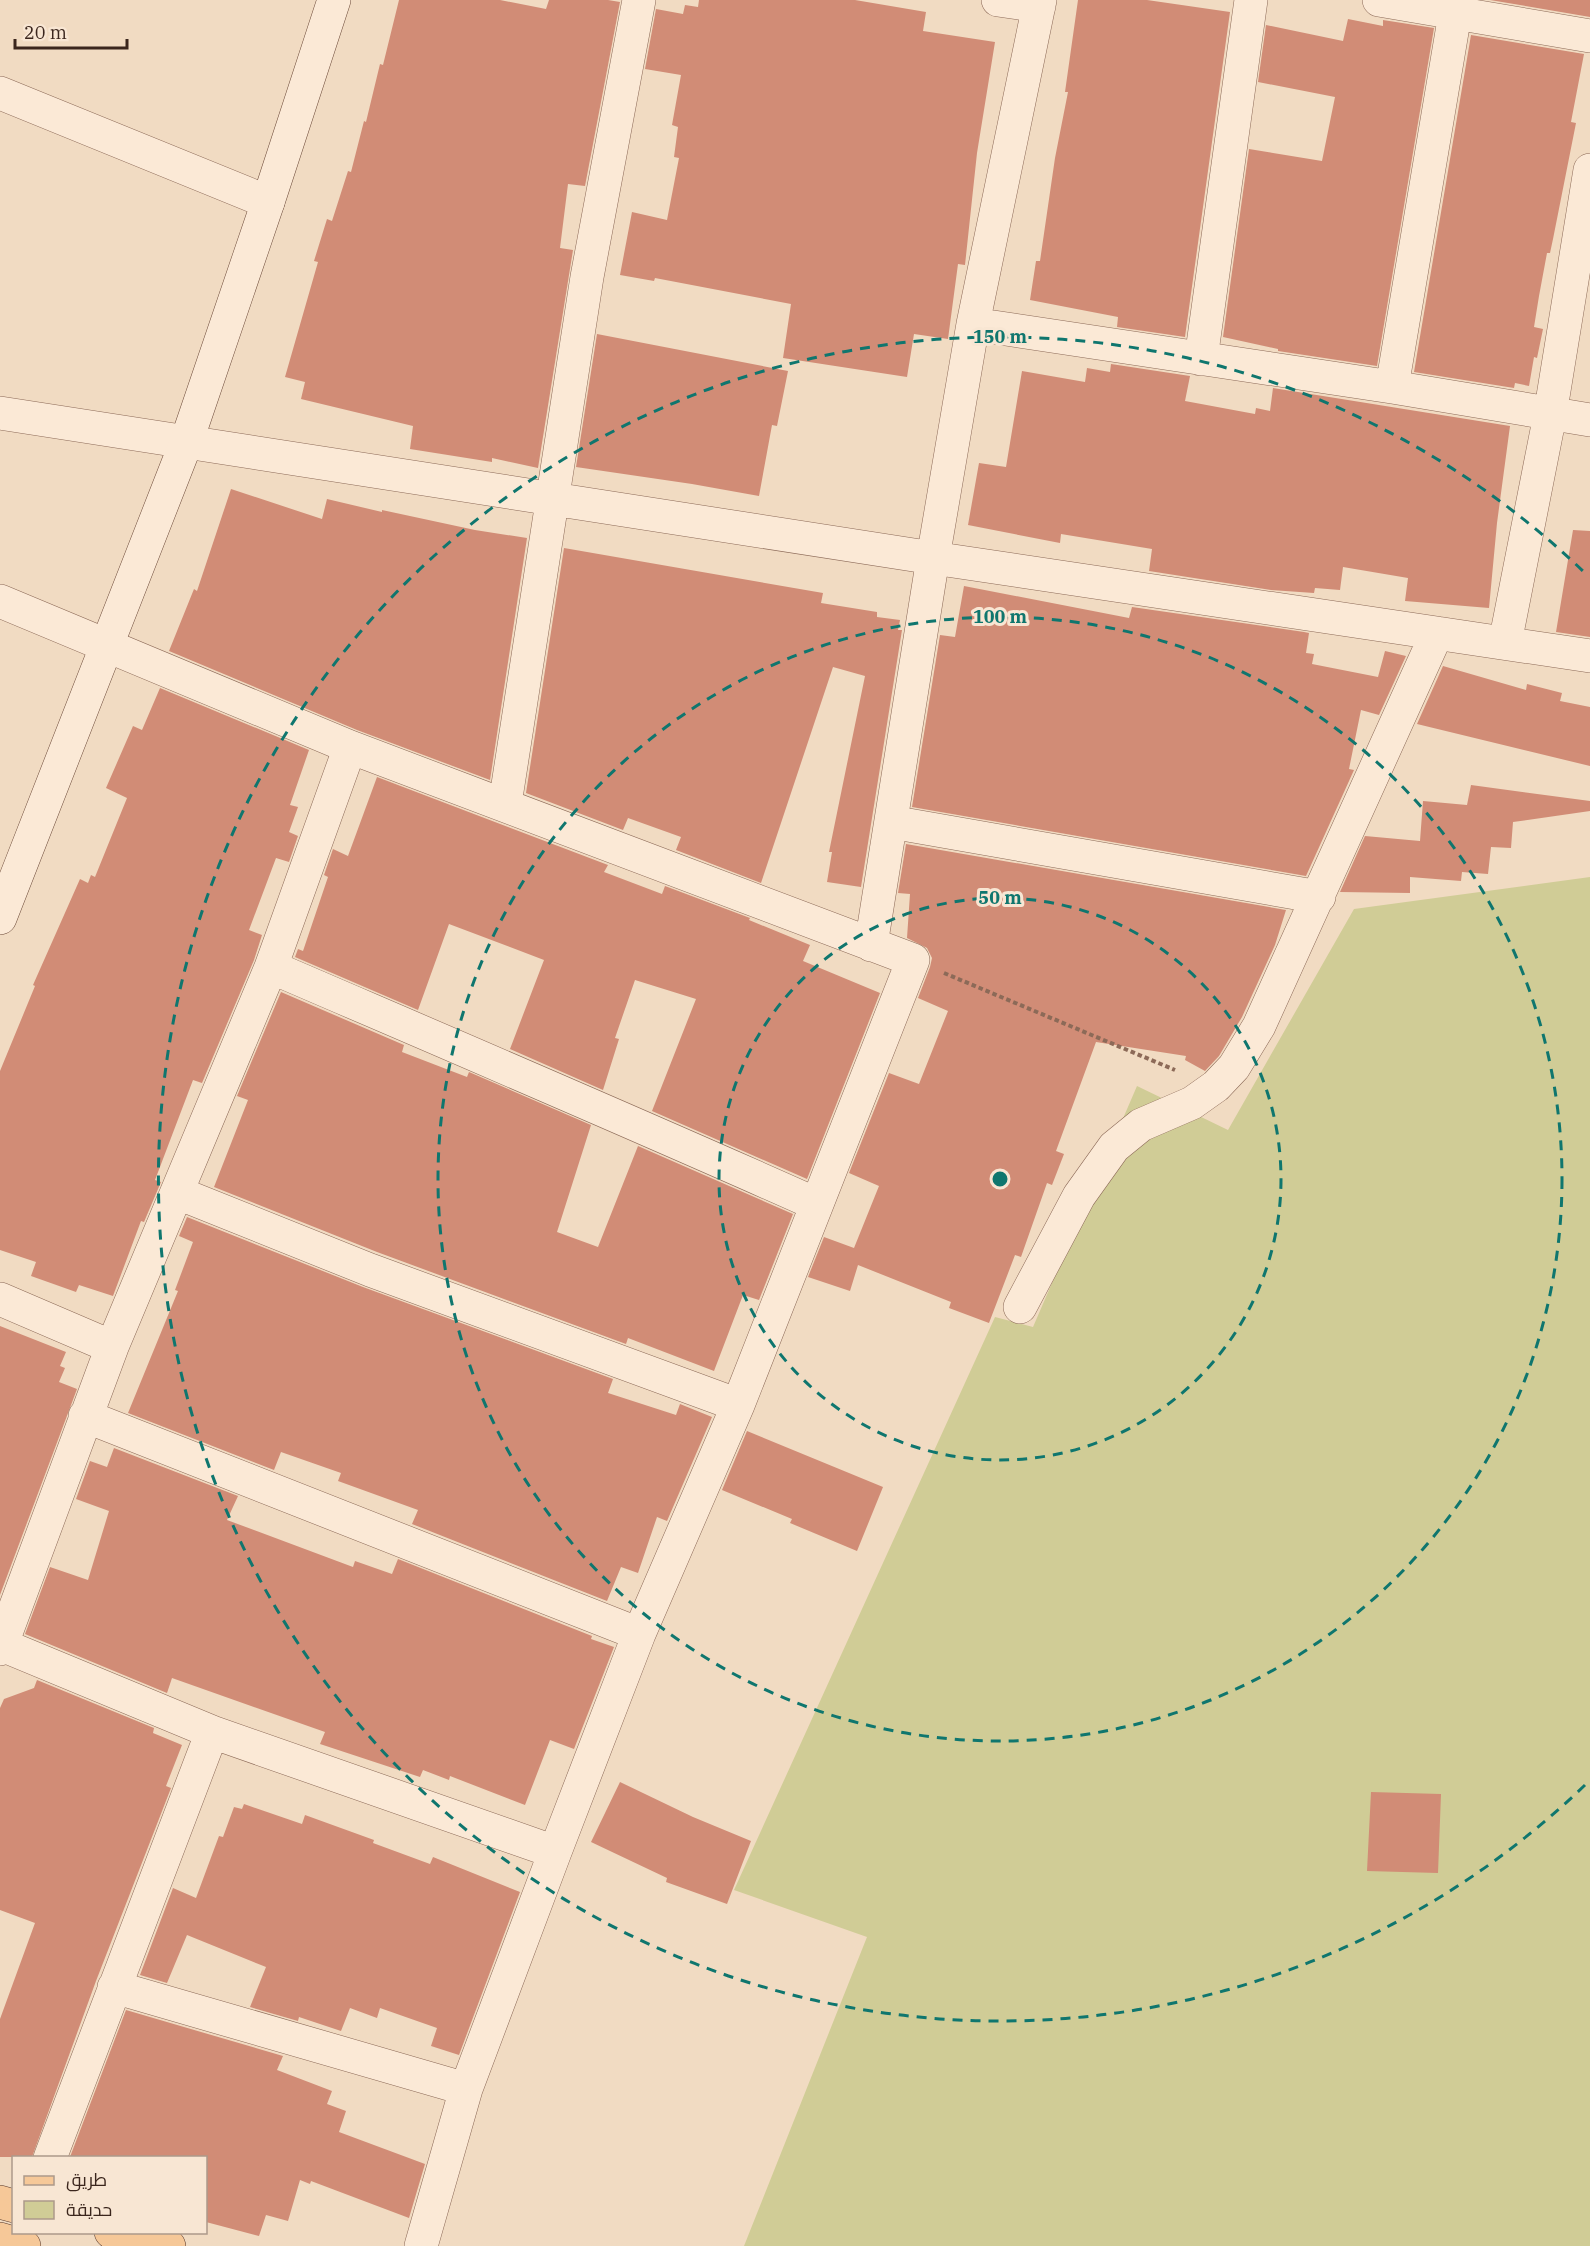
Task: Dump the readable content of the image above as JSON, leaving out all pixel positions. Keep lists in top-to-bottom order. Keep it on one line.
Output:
{"legend":["طريق","حديقة"],"scale_bar":"20 m","rings":["150 m","100 m","50 m"]}
